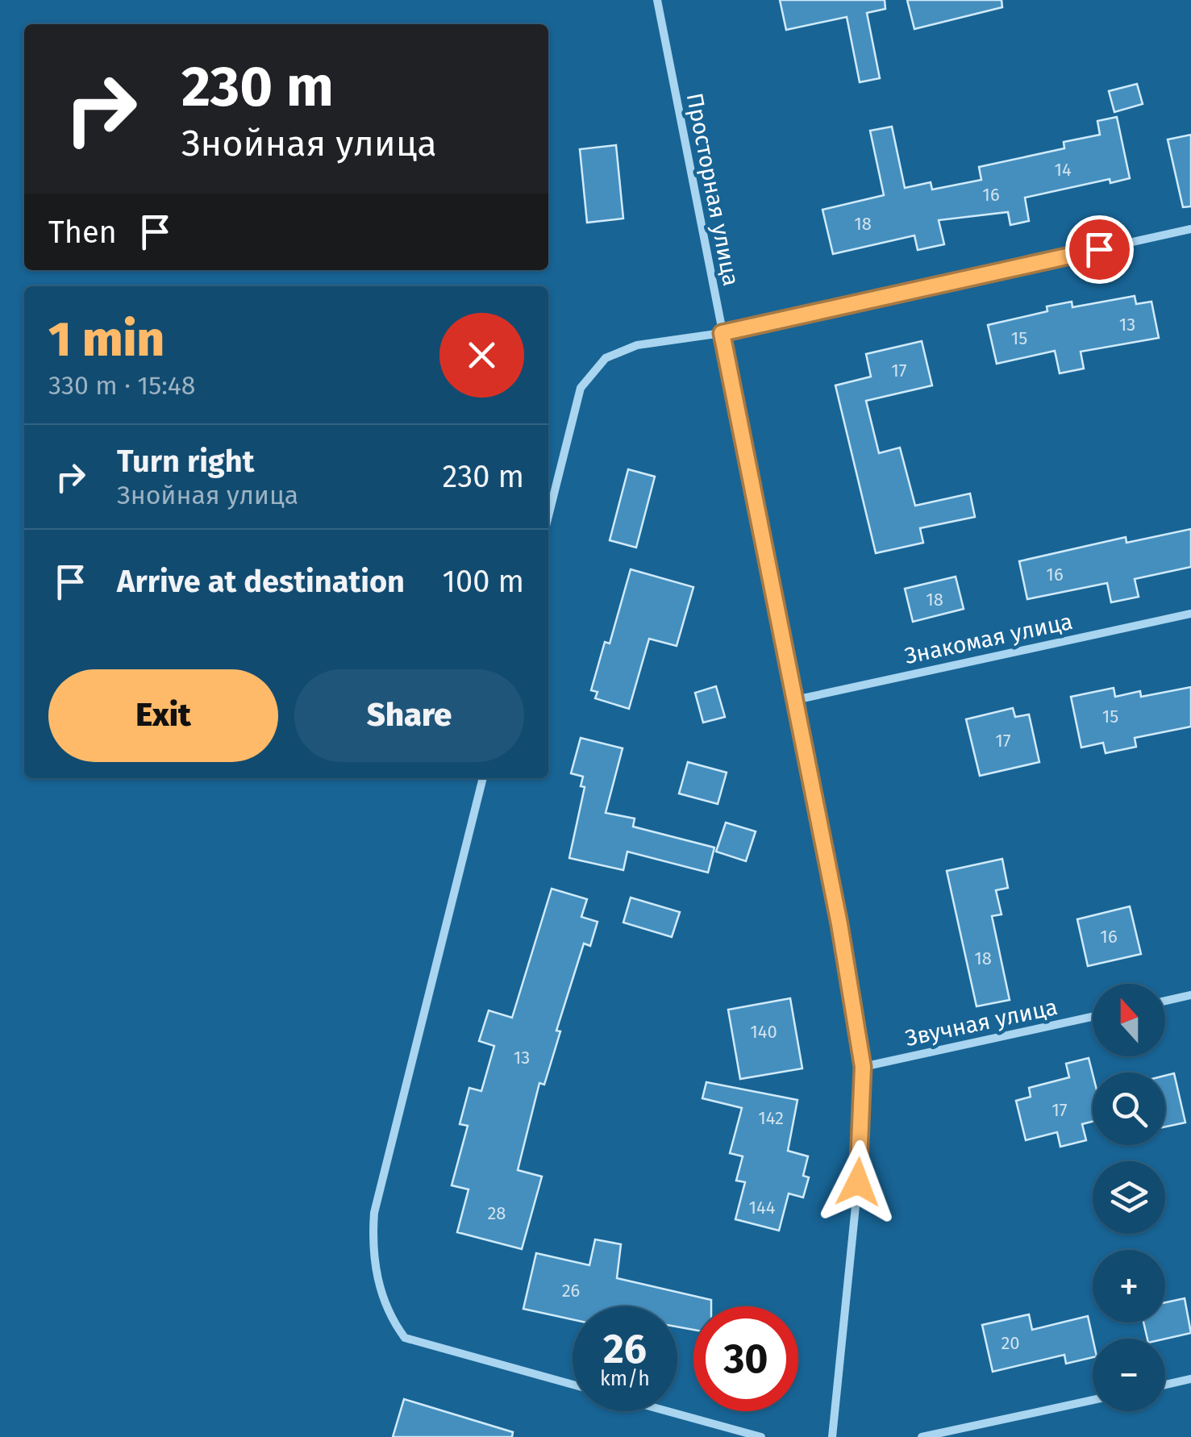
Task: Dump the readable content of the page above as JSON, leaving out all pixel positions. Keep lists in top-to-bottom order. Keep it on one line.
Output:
{"streets":{"street":["Просторная улица","Знакомая улица","Звучная улица"]},"crossings":[["Просторная улица","Знакомая улица"],["Просторная улица","Звучная улица"]],"house_numbers":["14","16","18","13","15","17","16","18","15","17","16","18","140","13","17","142","144","28","26","20"],"north":"top","page":{"turn":["230 m","Знойная улица"],"then":"Then","heading":["1 min","330 m · 15:48"],"list":[{"name":"Turn right","note":"Знойная улица","value":"230 m"},{"name":"Arrive at destination","value":"100 m"}],"buttons":["Exit","Share"],"map_buttons":["+","−"],"speed":"26 km/h","limit":"30"}}
